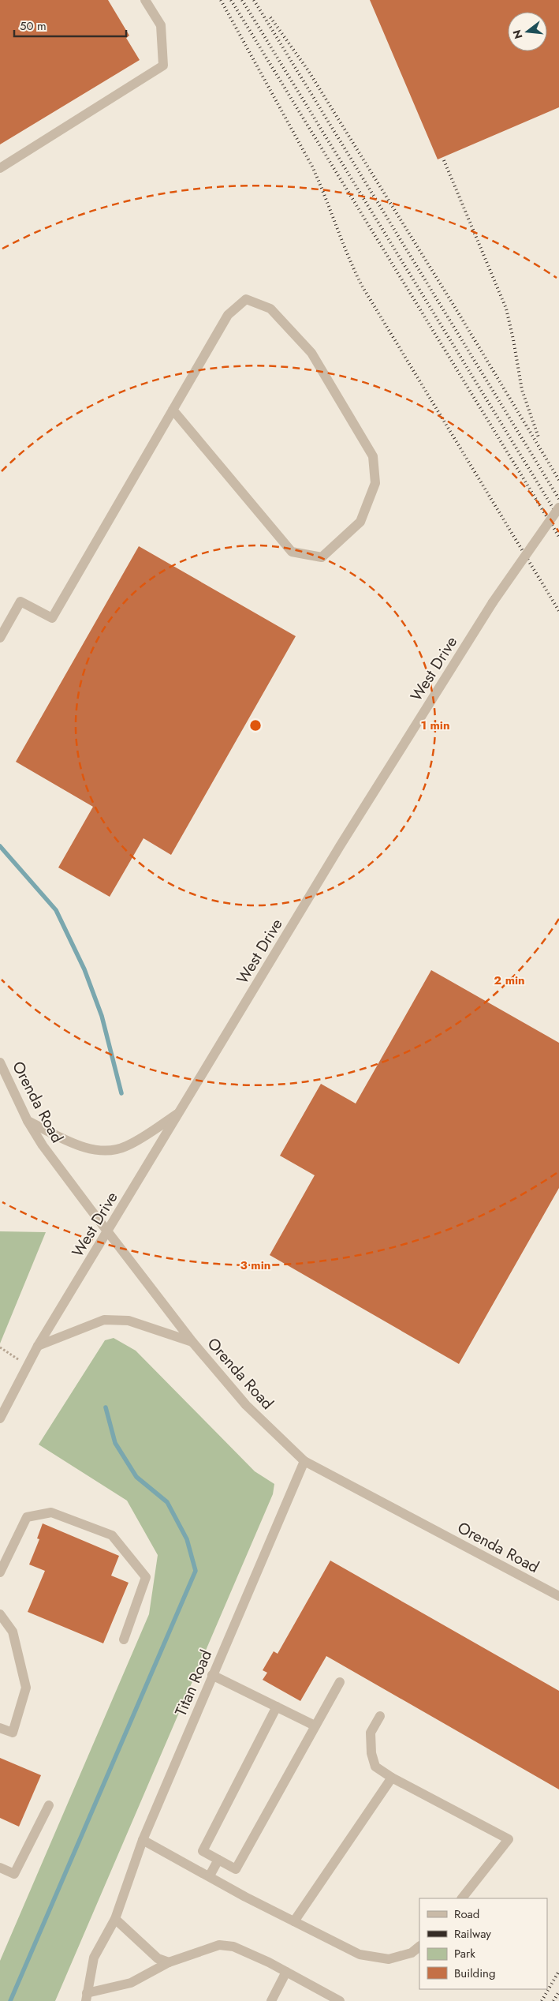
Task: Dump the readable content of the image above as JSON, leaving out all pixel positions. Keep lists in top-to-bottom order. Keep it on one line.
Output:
{"streets":{"street":["West Drive","Orenda Road","Titan Road"]},"crossings":[["West Drive","Orenda Road"],["Orenda Road","Titan Road"]],"legend":["Road","Railway","Park","Building"],"scale_bar":"50 m","north":"left","rings":["1 min","2 min","3 min"]}
